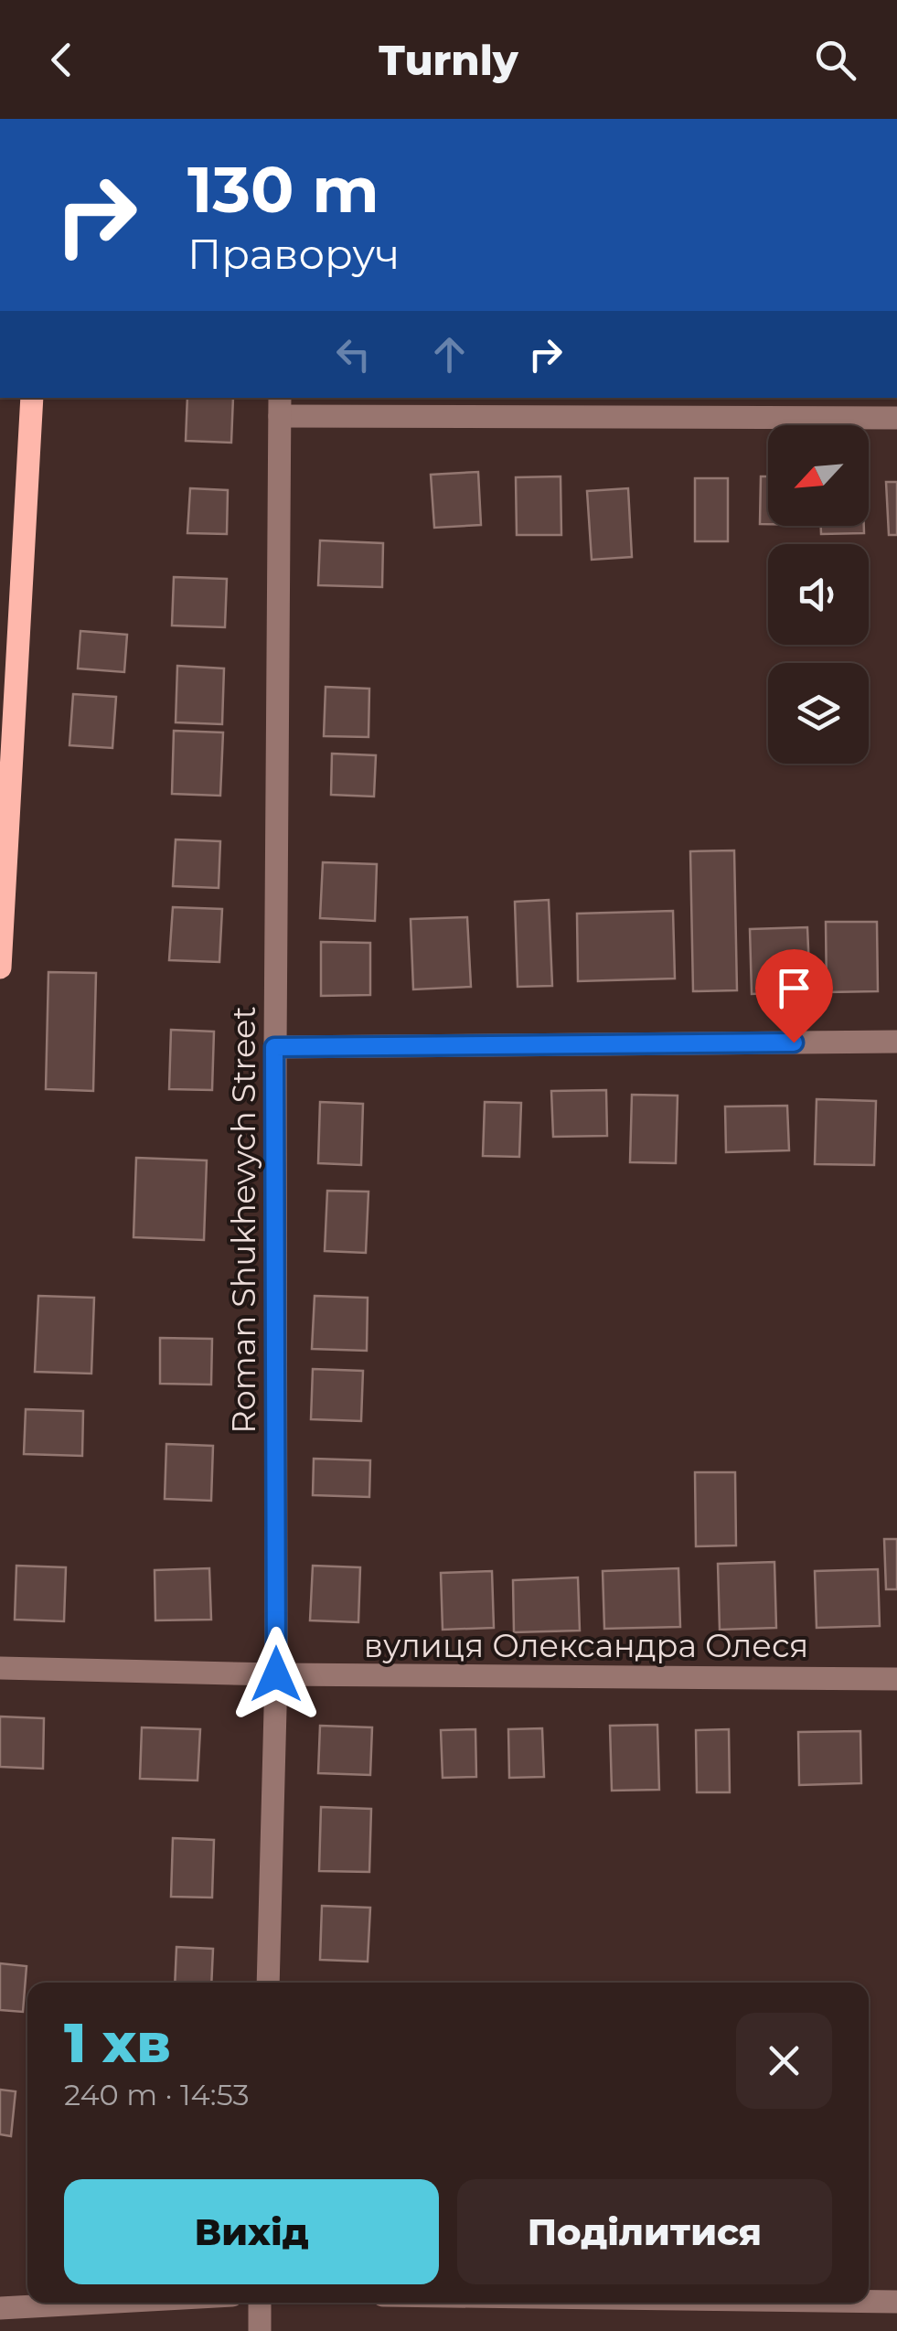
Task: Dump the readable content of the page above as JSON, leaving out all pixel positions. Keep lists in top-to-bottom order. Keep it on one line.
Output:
{"streets":{"street":["Roman Shukhevych Street","вулиця Олександра Олеся"]},"crossings":[["Roman Shukhevych Street","вулиця Олександра Олеся"]],"north":"bottom left","page":{"header":"Turnly","turn":["130 m","Праворуч"],"heading":["1 хв","240 m · 14:53"],"buttons":["Вихід","Поділитися"]}}
